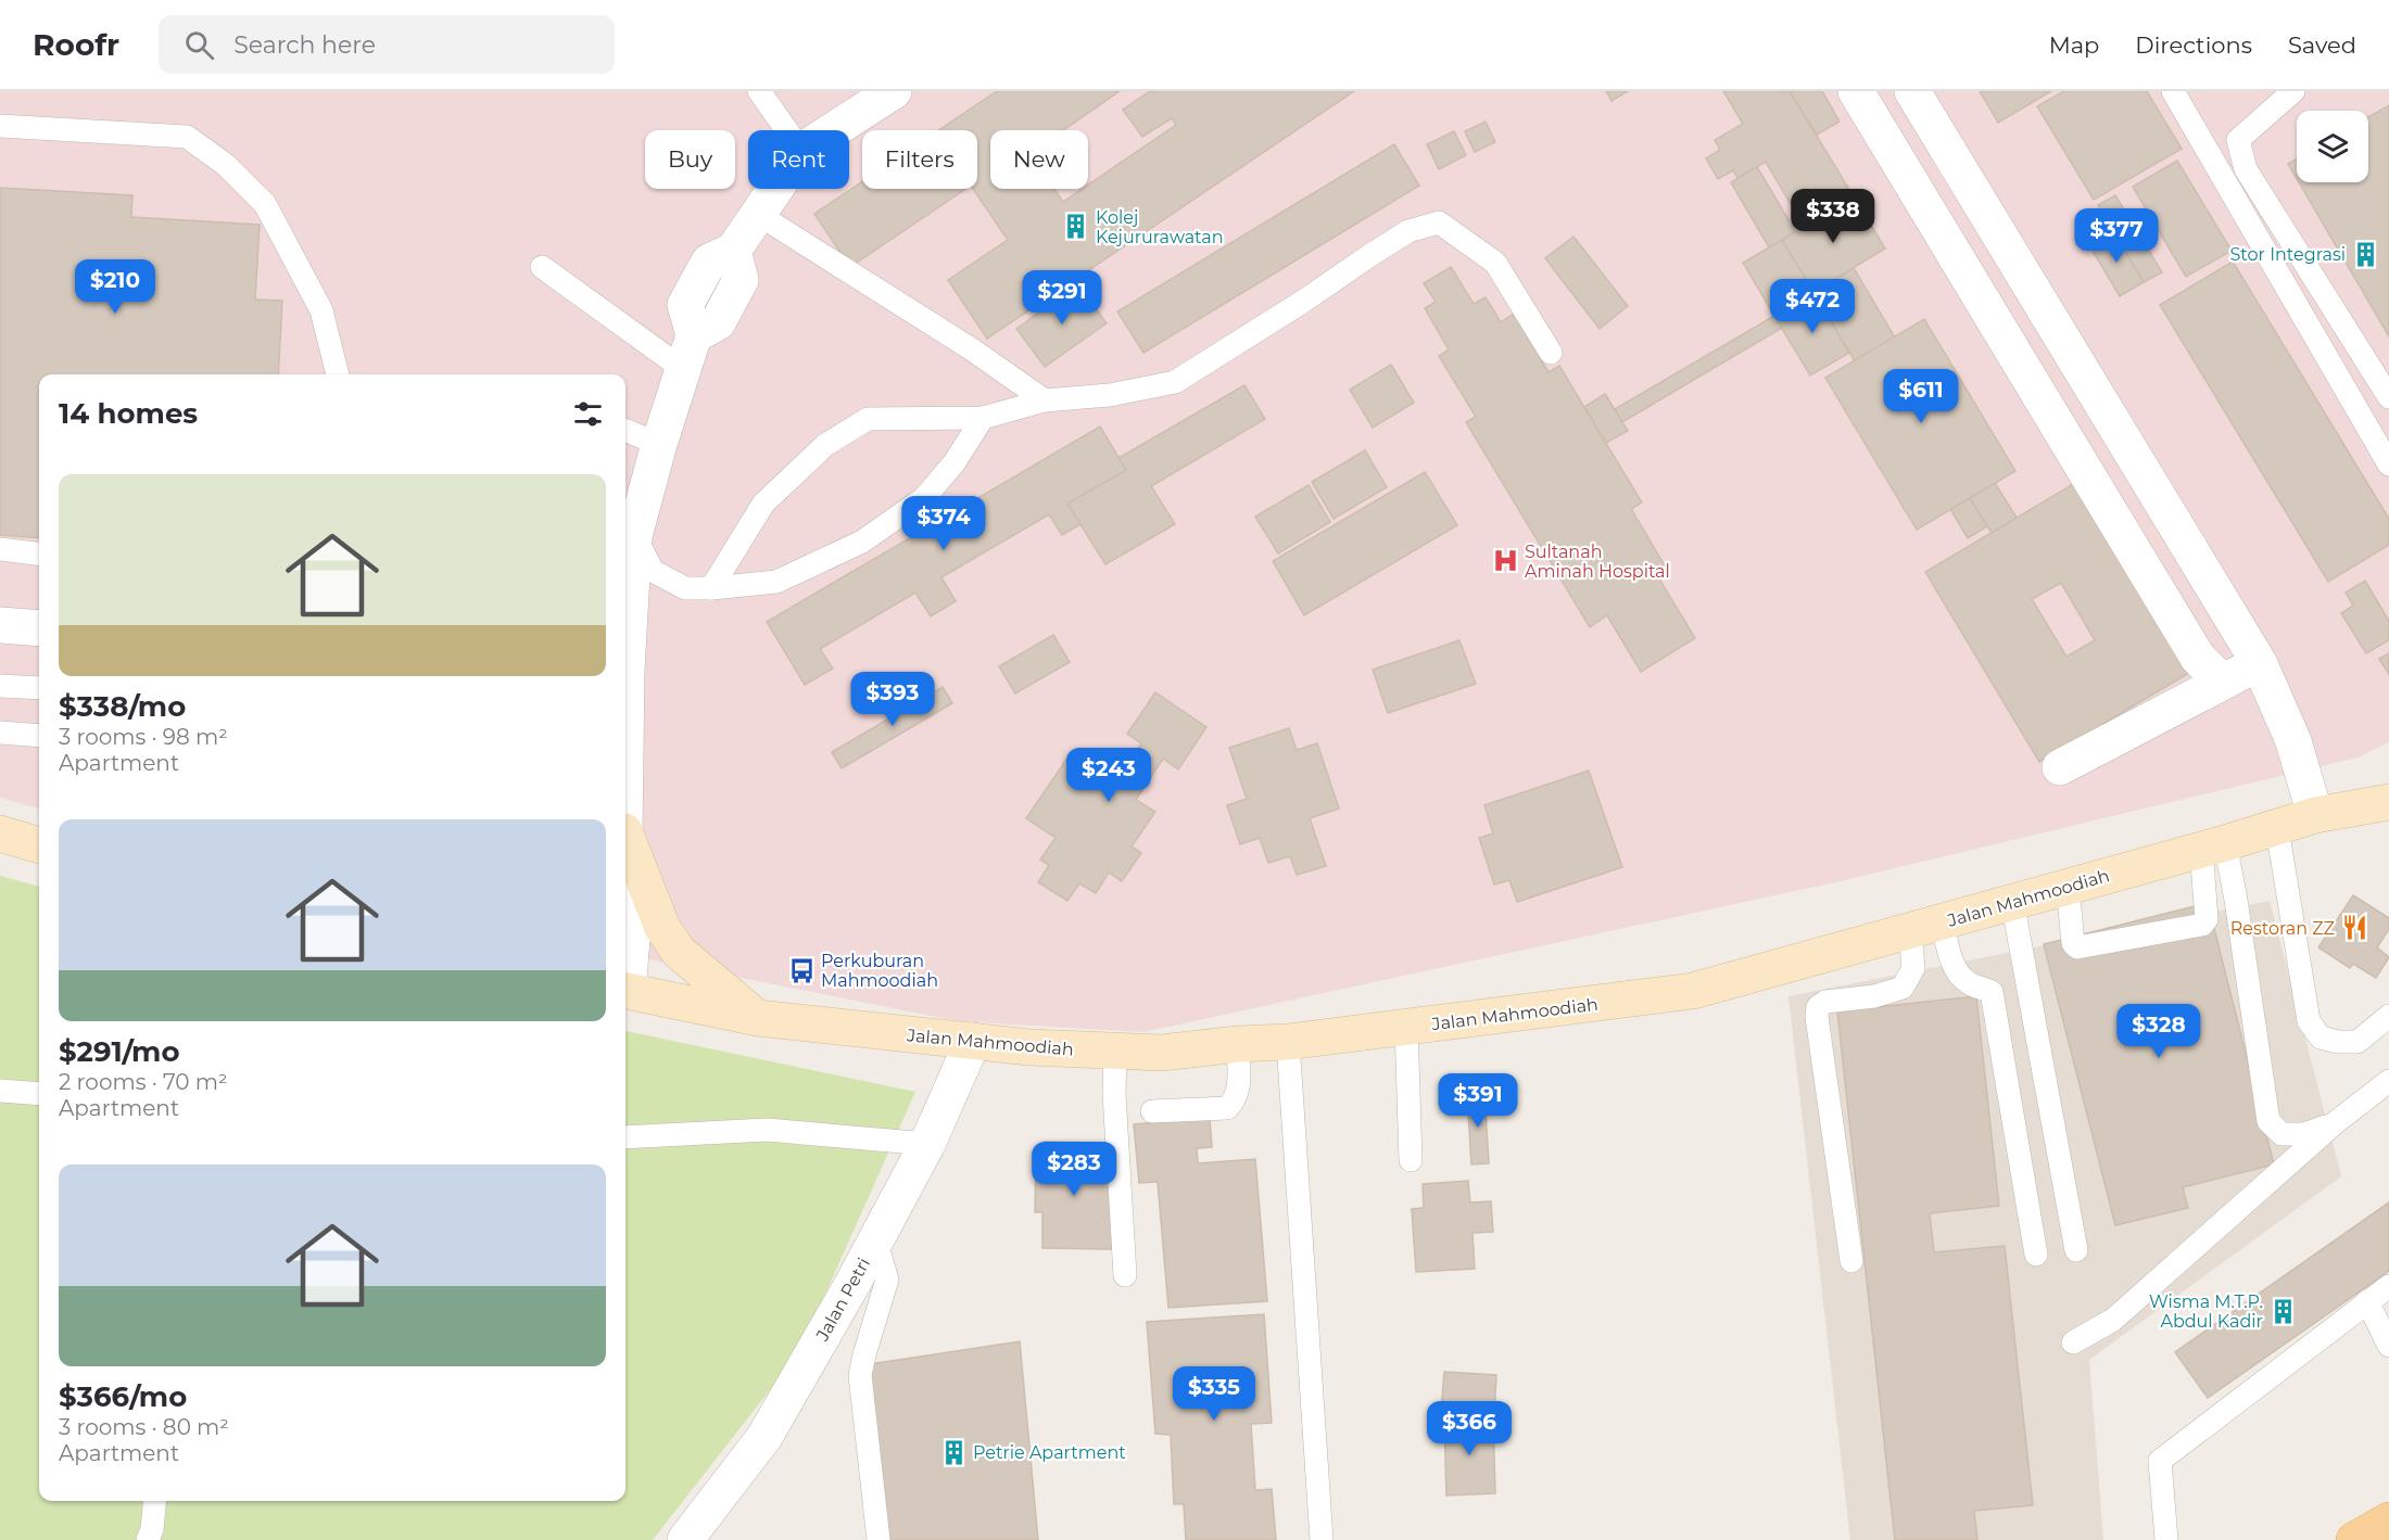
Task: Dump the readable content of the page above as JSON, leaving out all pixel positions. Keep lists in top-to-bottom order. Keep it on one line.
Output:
{"streets":{"main road":["Jalan Mahmoodiah"],"street":["Jalan Petri"]},"crossings":[["Jalan Mahmoodiah","Jalan Petri"]],"places":{"building":["Kolej Kejururawatan","Stor Integrasi","Wisma M.T.P. Abdul Kadir","Petrie Apartment"],"hospital":["Sultanah Aminah Hospital"],"restaurant":["Restoran ZZ"],"bus stop":["Perkuburan Mahmoodiah"]},"page":{"header":"Roofr","search":"Search here","nav":["Map","Directions","Saved"],"chip":["Buy","Rent","Filters","New"],"price":["$338","$377","$210","$291","$472","$611","$374","$393","$243","$328","$391","$283","$335","$366"],"heading":"14 homes","list":[{"name":"$338/mo","note":"3 rooms · 98 m² · Apartment"},{"name":"$291/mo","note":"2 rooms · 70 m² · Apartment"},{"name":"$366/mo","note":"3 rooms · 80 m² · Apartment"}]}}
